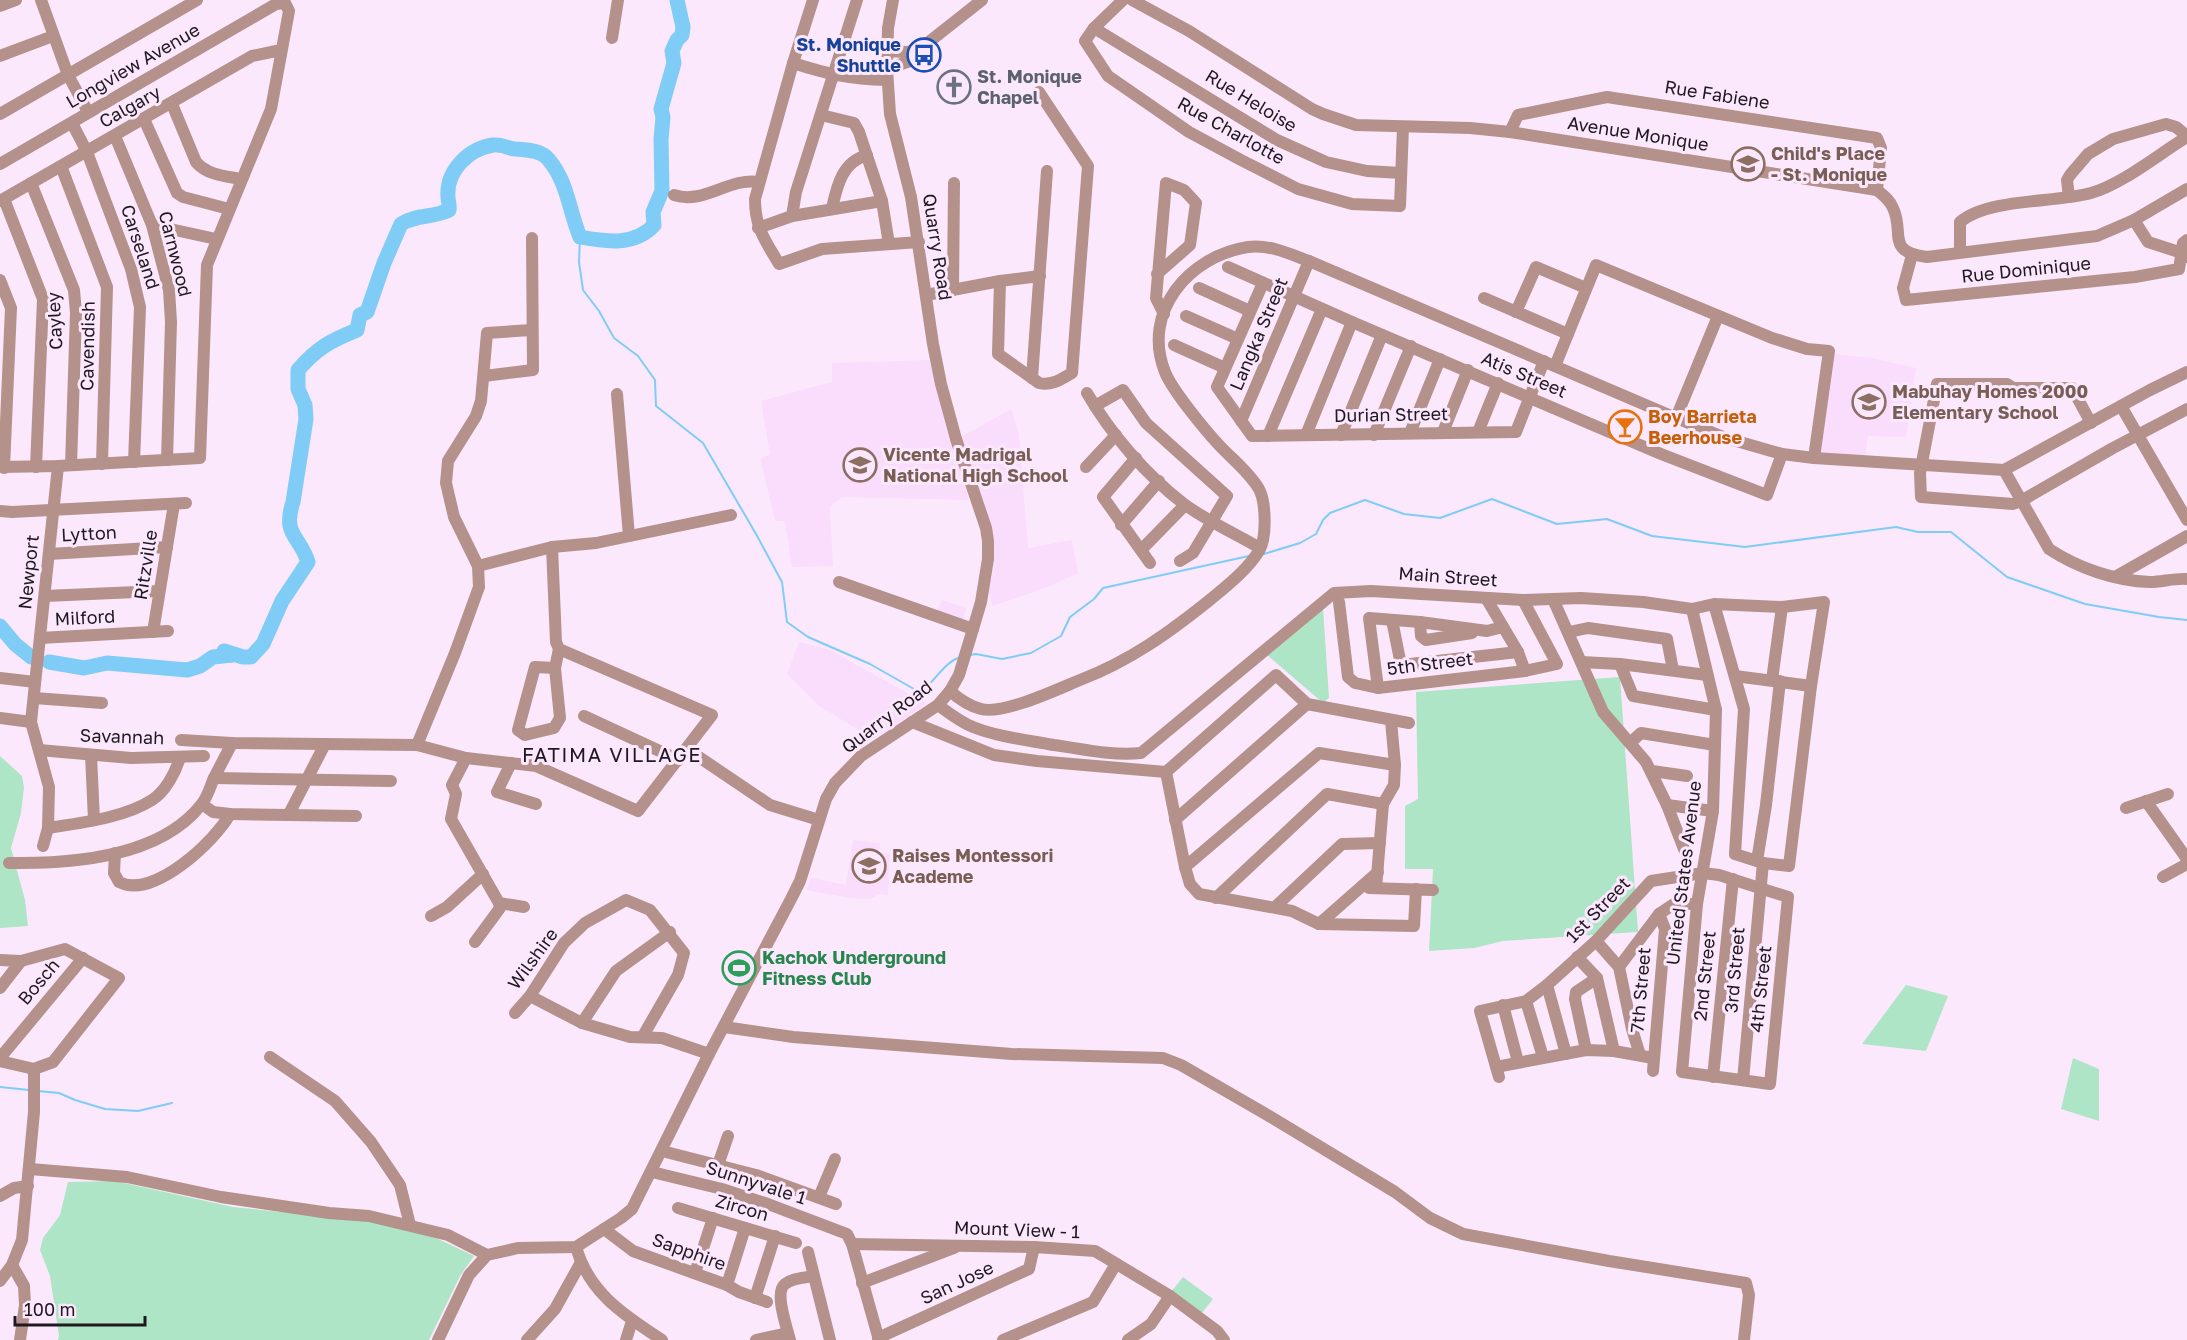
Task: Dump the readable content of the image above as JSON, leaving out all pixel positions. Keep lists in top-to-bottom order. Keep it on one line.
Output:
{"streets":{"street":["Longview Avenue","Rue Fabiene","Rue Heloise","Calgary","Rue Charlotte","Avenue Monique","Carseland","Quarry Road","Carnwood","Rue Dominique","Cayley","Langka Street","Cavendish","Atis Street","Durian Street","Lytton","Ritzville","Newport","Main Street","Milford","5th Street","Savannah","United States Avenue","1st Street","Wilshire","3rd Street","2nd Street","Bosch","4th Street","7th Street","Sunnyvale 1","Zircon","Mount View - 1","Sapphire","San Jose"]},"crossings":[["Longview Avenue","Calgary"],["Longview Avenue","Carseland"],["Rue Fabiene","Avenue Monique"],["Rue Heloise","Rue Charlotte"],["Calgary","Carseland"],["Calgary","Carnwood"],["Calgary","Cayley"],["Calgary","Cavendish"],["Quarry Road","Sunnyvale 1"],["Quarry Road","Sapphire"],["Cayley","Newport"],["Langka Street","Atis Street"],["Langka Street","Durian Street"],["Atis Street","Durian Street"],["Lytton","Ritzville"],["Lytton","Newport"],["Ritzville","Newport"],["Ritzville","Milford"],["Newport","Milford"],["Main Street","5th Street"],["Main Street","United States Avenue"],["United States Avenue","1st Street"],["United States Avenue","2nd Street"],["1st Street","3rd Street"],["1st Street","2nd Street"],["1st Street","4th Street"],["3rd Street","4th Street"],["Sunnyvale 1","Mount View - 1"],["Zircon","Sapphire"],["Mount View - 1","San Jose"]],"districts":["FATIMA VILLAGE"],"places":{"bus stop":["St. Monique Shuttle"],"church":["St. Monique Chapel"],"school or university":["Child's Place - St. Monique","Mabuhay Homes 2000 Elementary School","Vicente Madrigal National High School","Raises Montessori Academe"],"bar":["Boy Barrieta Beerhouse"],"sports":["Kachok Underground Fitness Club"]},"scale_bar":"100 m"}
